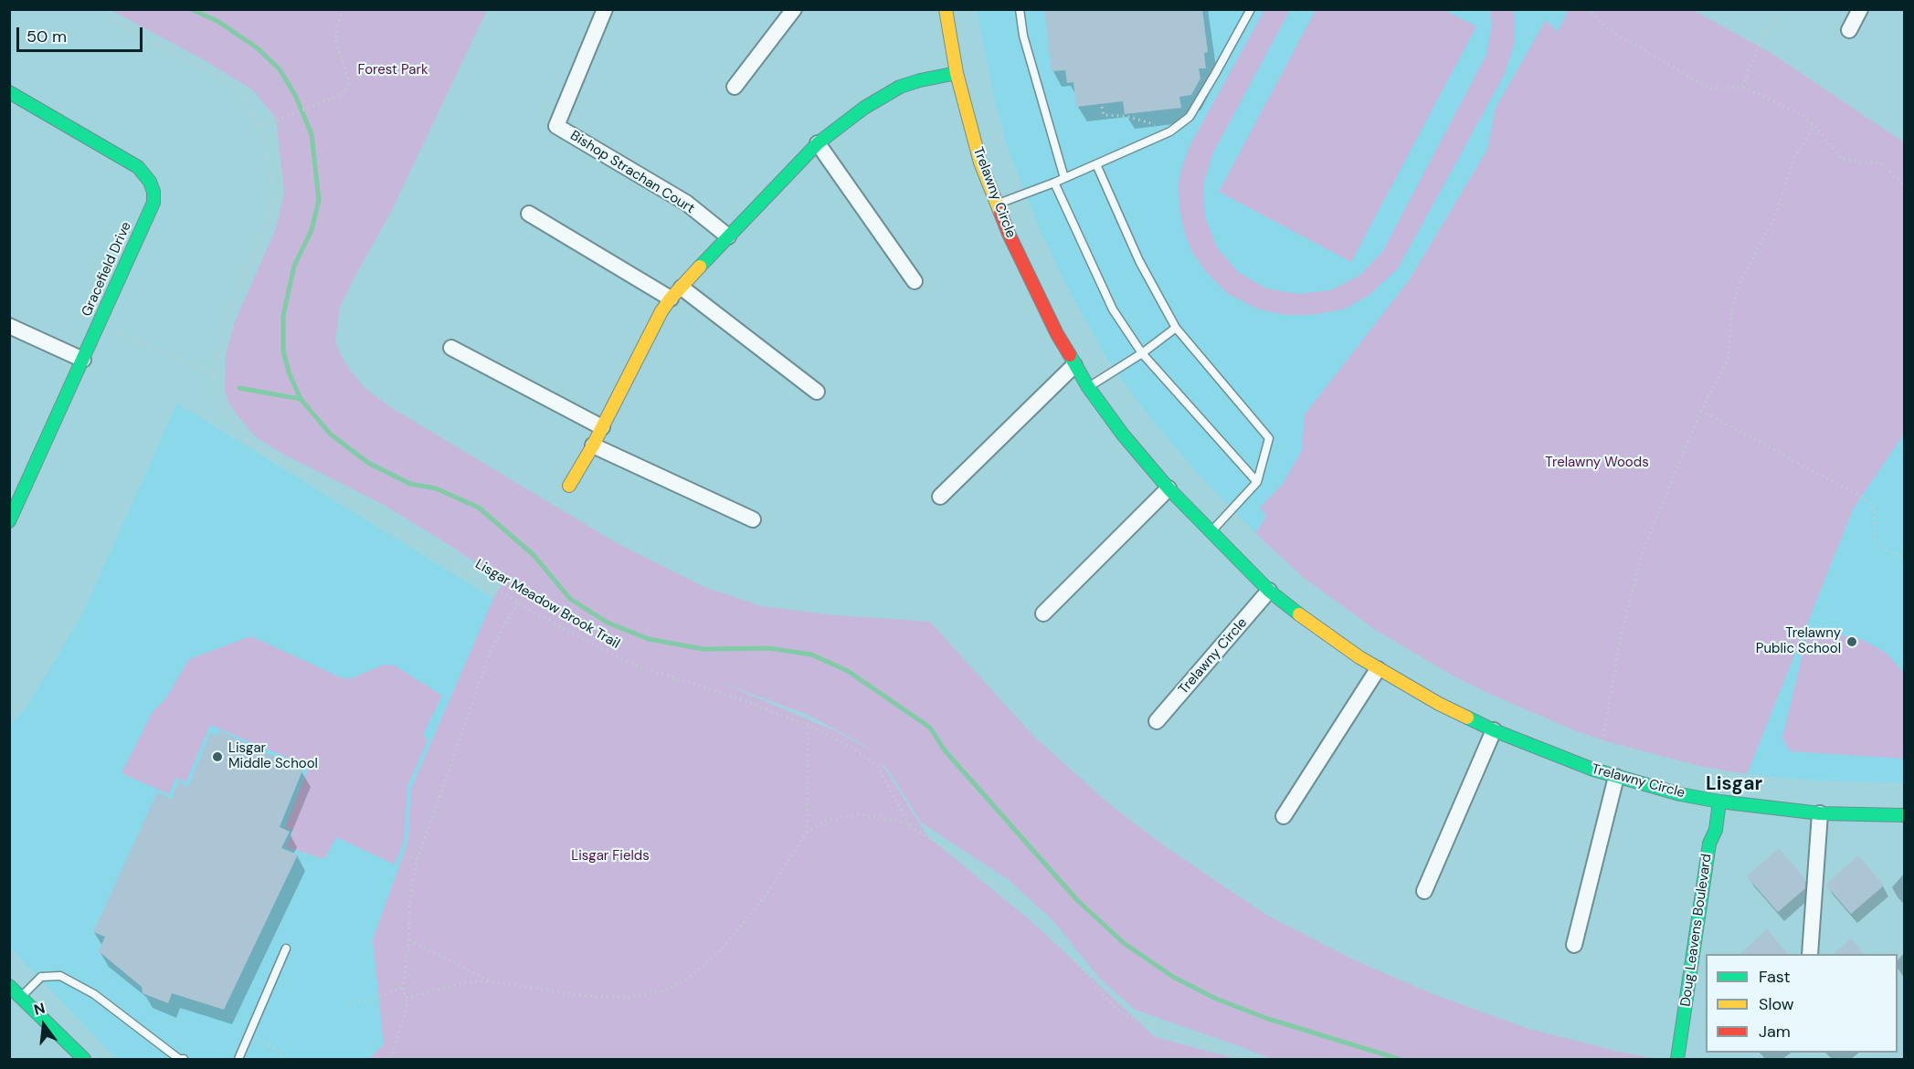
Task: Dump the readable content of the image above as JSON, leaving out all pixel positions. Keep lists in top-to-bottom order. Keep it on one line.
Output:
{"streets":{"street":["Bishop Strachan Court","Trelawny Circle","Gracefield Drive","Doug Leavens Boulevard"],"path":["Lisgar Meadow Brook Trail"]},"crossings":[["Trelawny Circle","Doug Leavens Boulevard"]],"districts":["Lisgar"],"parks":["Forest Park","Trelawny Woods","Lisgar Fields"],"places":["Trelawny Public School","Lisgar Middle School"],"legend":["Fast","Slow","Jam"],"scale_bar":"50 m","north":"top"}
